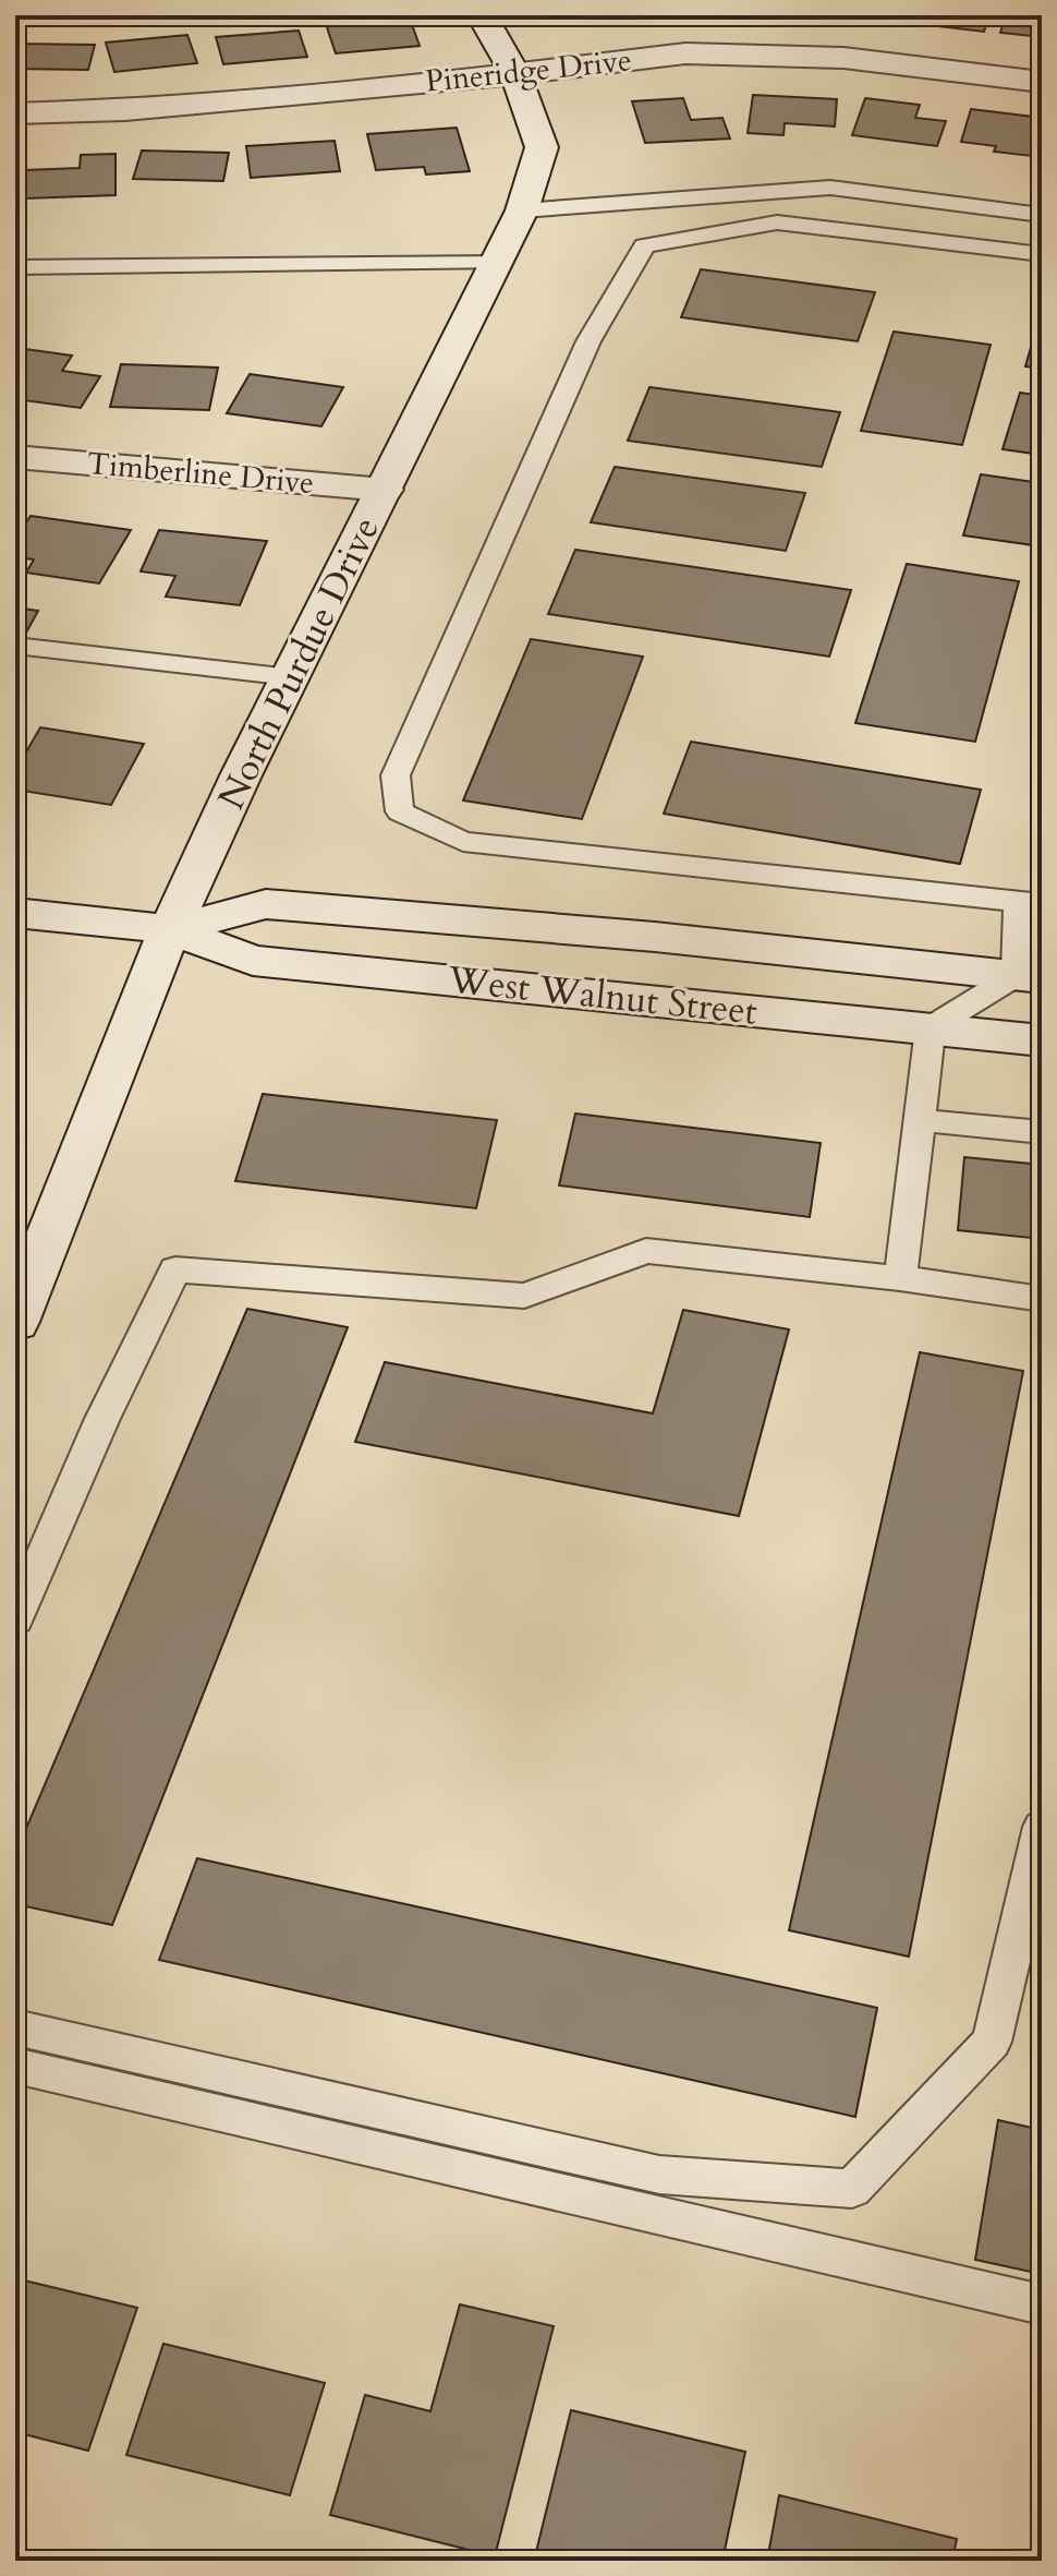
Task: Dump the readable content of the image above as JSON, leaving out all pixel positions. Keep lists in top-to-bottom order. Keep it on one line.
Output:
{"streets":{"street":["Pineridge Drive","Timberline Drive","North Purdue Drive","West Walnut Street"]},"crossings":[["Pineridge Drive","North Purdue Drive"],["Timberline Drive","North Purdue Drive"],["North Purdue Drive","West Walnut Street"]]}
